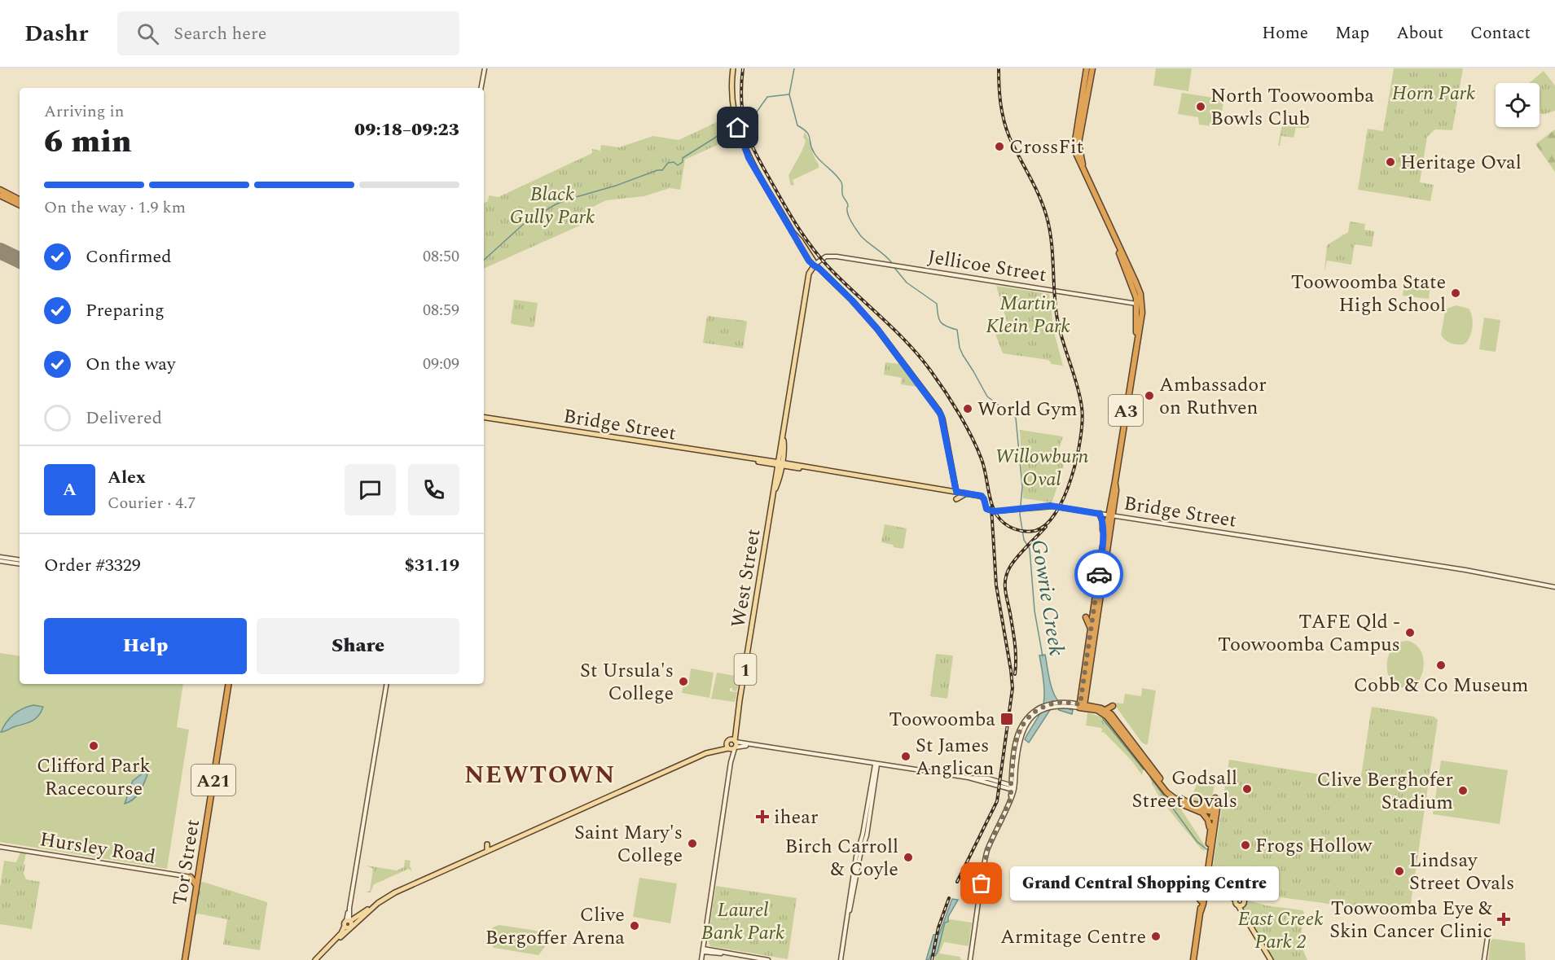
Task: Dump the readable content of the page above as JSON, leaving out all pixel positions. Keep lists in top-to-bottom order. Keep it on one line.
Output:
{"streets":{"highway":["A3","A21","Tor Street"],"main road":["Jellicoe Street","Bridge Street","West Street","1","Hursley Road"]},"crossings":[["Jellicoe Street","A3"],["Jellicoe Street","West Street"],["A3","Bridge Street"],["Bridge Street","West Street"]],"districts":["NEWTOWN"],"water":["Gowrie Creek"],"parks":["Horn Park","Black Gully Park","Martin Klein Park","Willowburn Oval","Laurel Bank Park","East Creek Park 2"],"places":{"other":["North Toowoomba Bowls Club","CrossFit","Heritage Oval","Toowoomba State High School","Ambassador on Ruthven","World Gym","TAFE Qld - Toowoomba Campus","Cobb & Co Museum","St Ursula's College","Clifford Park Racecourse","St James Anglican","Godsall Street Ovals","Clive Berghofer Stadium","Saint Mary's College","Frogs Hollow","Birch Carroll & Coyle","Lindsay Street Ovals","Grand Central Shopping Centre","Clive Bergoffer Arena","Armitage Centre"],"transit":["Toowoomba"],"health":["ihear","Toowoomba Eye & Skin Cancer Clinic"]},"page":{"header":"Dashr","search":"Search here","nav":["Home","Map","About","Contact"],"heading":["6 min","Arriving in","09:18–09:23"],"panel":["Alex","Courier · 4.7","Order #3329","$31.19"],"bar":"On the way · 1.9 km","list":[["Confirmed","08:50"],["Preparing","08:59"],["On the way","09:09"],"Delivered"],"round":"A","buttons":["Help","Share"],"bubble":"Grand Central Shopping Centre"}}
